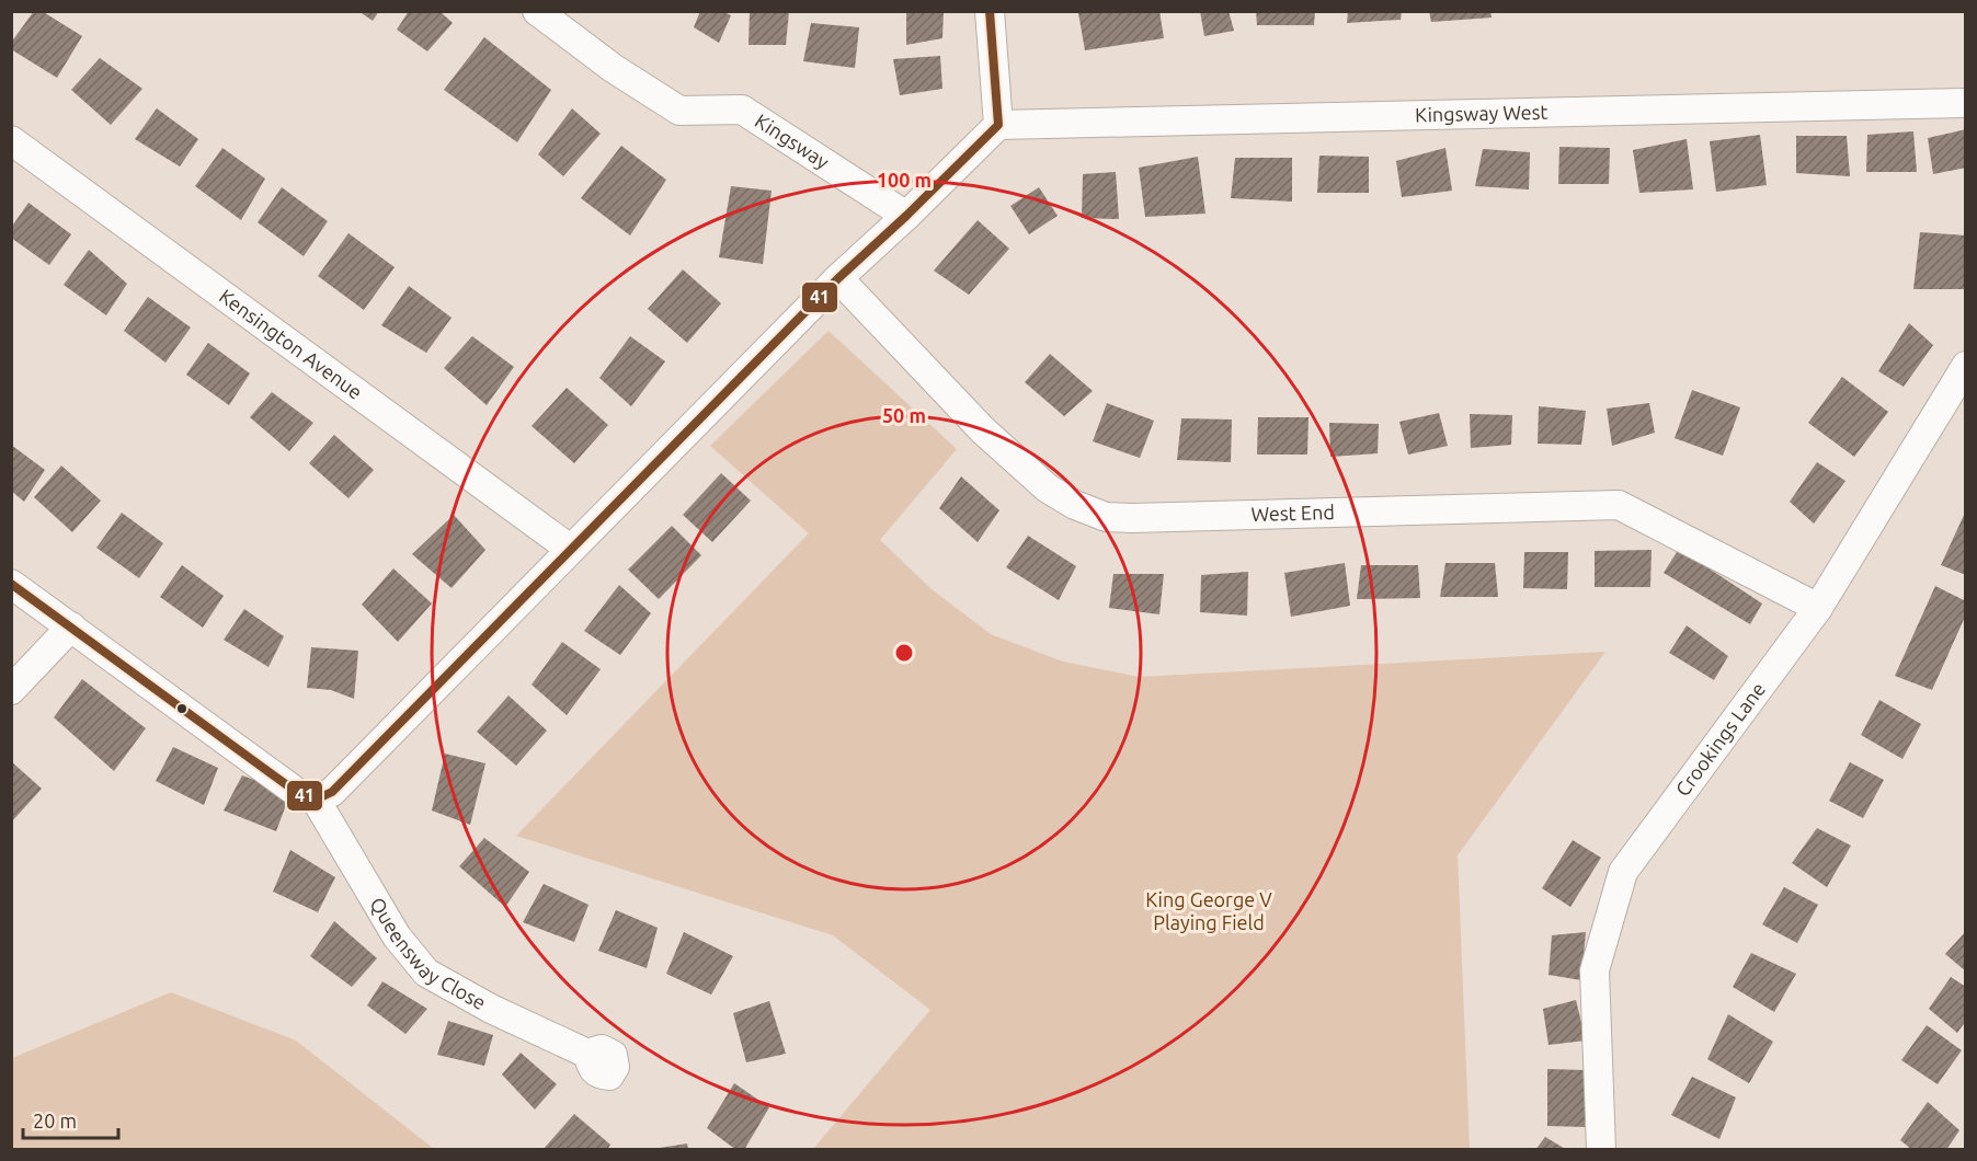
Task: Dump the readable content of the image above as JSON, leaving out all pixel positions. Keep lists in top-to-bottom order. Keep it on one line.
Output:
{"streets":{"street":["Kingsway West","Kingsway","Kensington Avenue","West End","Crookings Lane","Queensway Close"]},"crossings":[["West End","Crookings Lane"]],"parks":["King George V Playing Field"],"lines":["transit line 41"],"scale_bar":"20 m","rings":["100 m","50 m"]}
